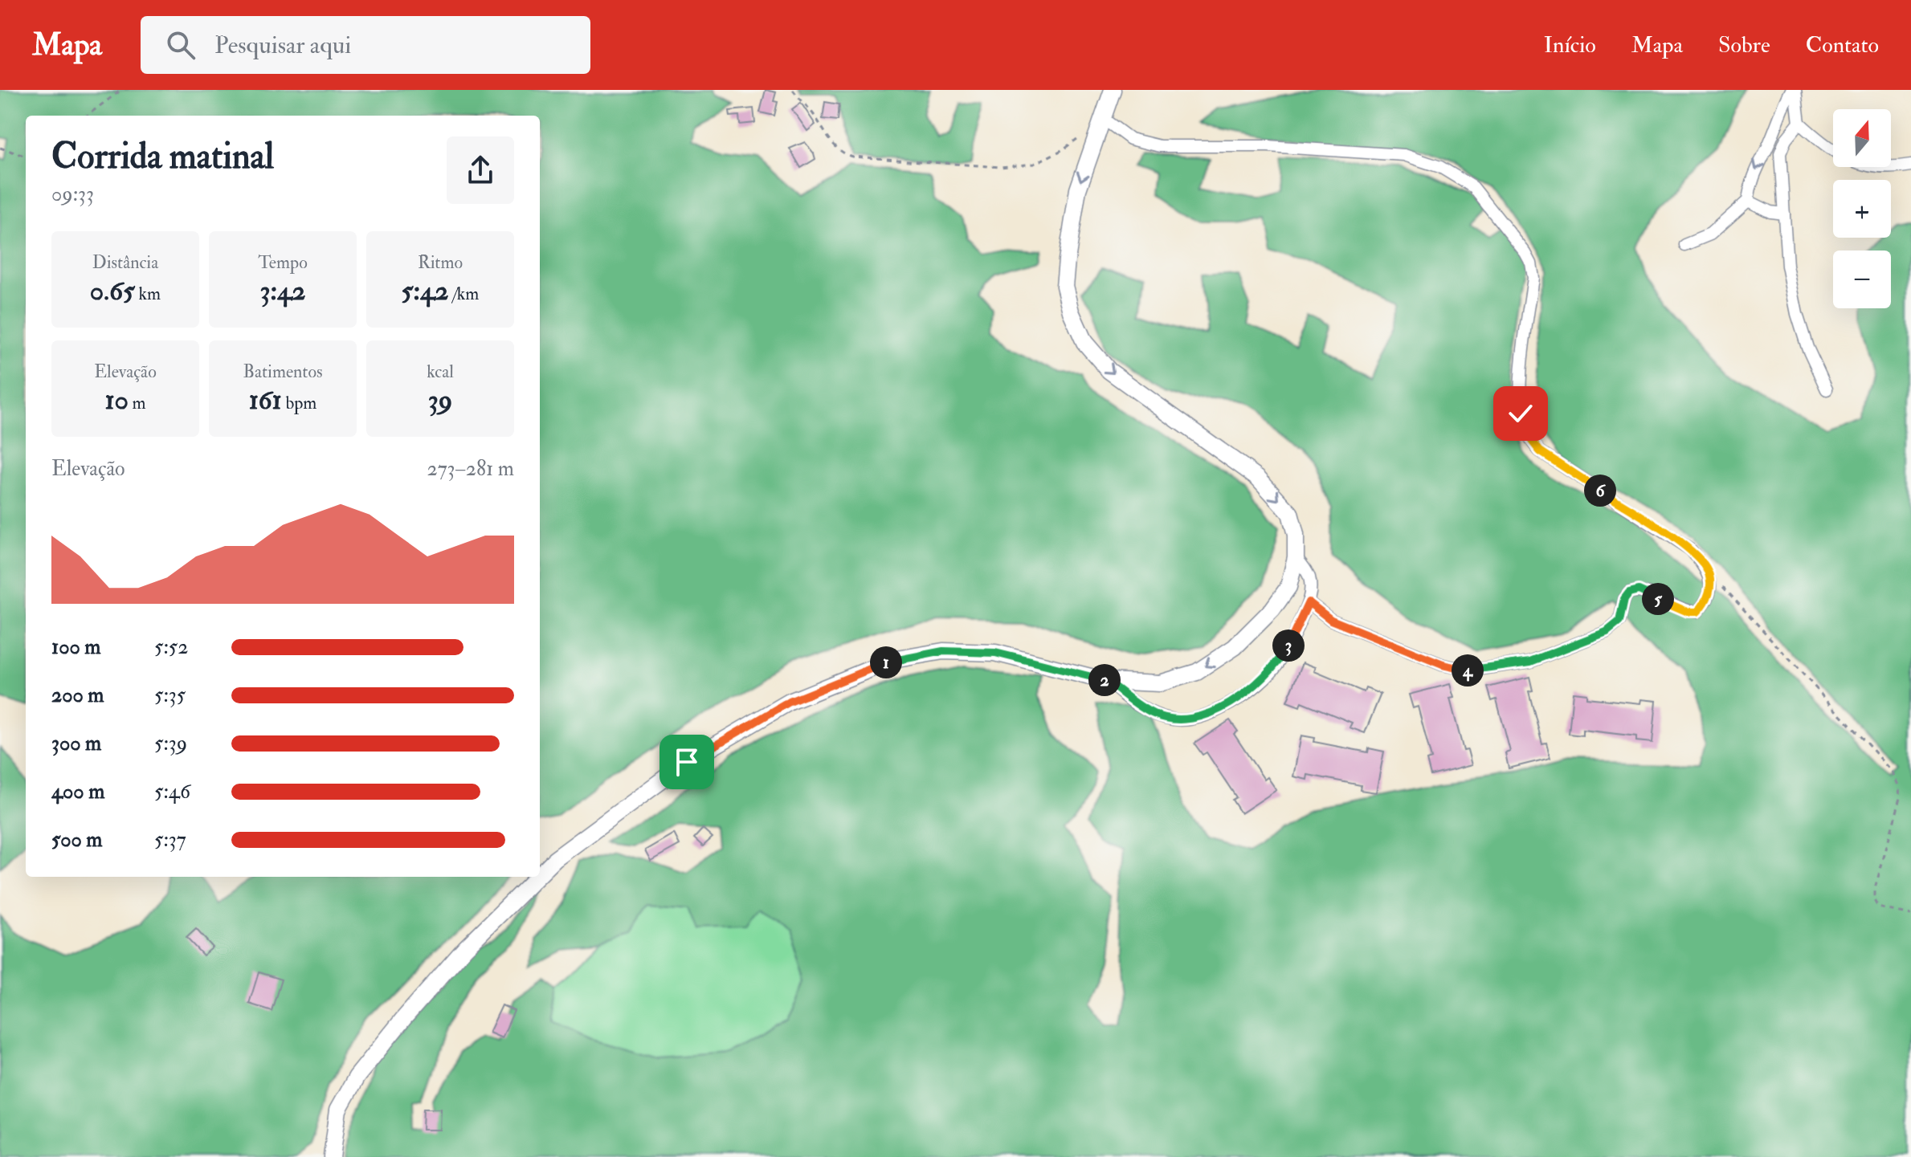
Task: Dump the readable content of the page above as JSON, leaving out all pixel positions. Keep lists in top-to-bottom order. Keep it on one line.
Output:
{"north":"top","page":{"header":"Mapa","search":"Pesquisar aqui","nav":["Início","Mapa","Sobre","Contato"],"map_buttons":["+","−"],"heading":["Corrida matinal","09:33"],"stats":[["Distância","0.65 km"],["Tempo","3:42"],["Ritmo","5:42 /km"],["Elevação","10 m"],["Batimentos","161 bpm"],["kcal","39"]],"chart":["Elevação","273–281 m"],"pins":["6","5","3","1","4","2"],"list":[{"name":"100 m","note":"5:52"},{"name":"200 m","note":"5:35"},{"name":"300 m","note":"5:39"},{"name":"400 m","note":"5:46"},{"name":"500 m","note":"5:37"}]}}
